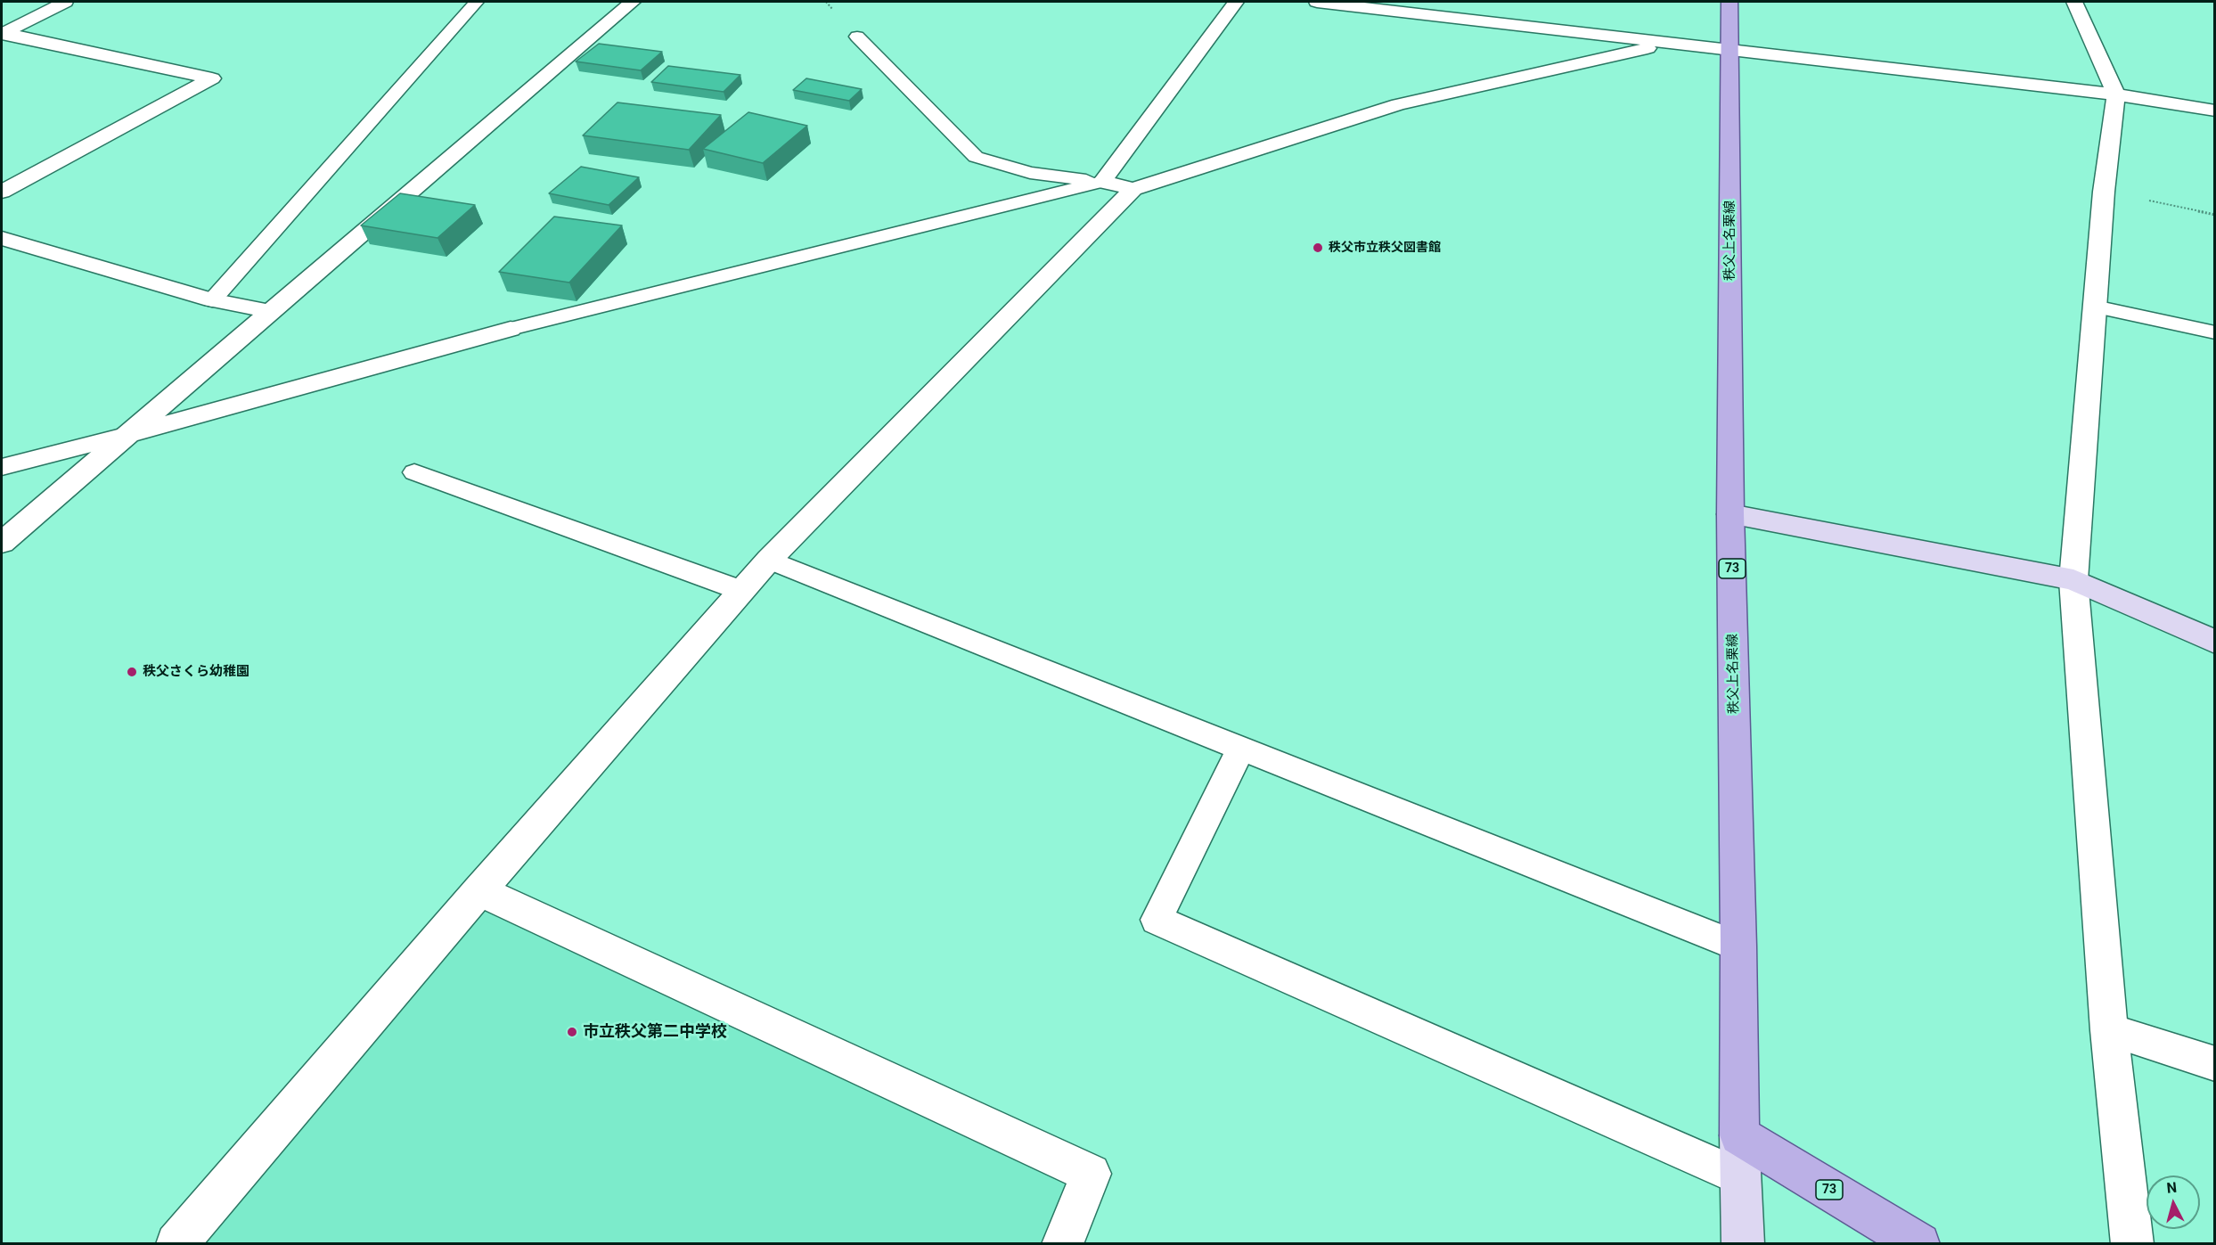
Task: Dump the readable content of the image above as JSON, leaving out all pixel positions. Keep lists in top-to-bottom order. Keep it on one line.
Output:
{"streets":{"main road":["秩父上名栗線","73"]},"crossings":[["秩父上名栗線","73"]],"places":["秩父市立秩父図書館","秩父さくら幼稚園","市立秩父第二中学校"],"north":"top"}
